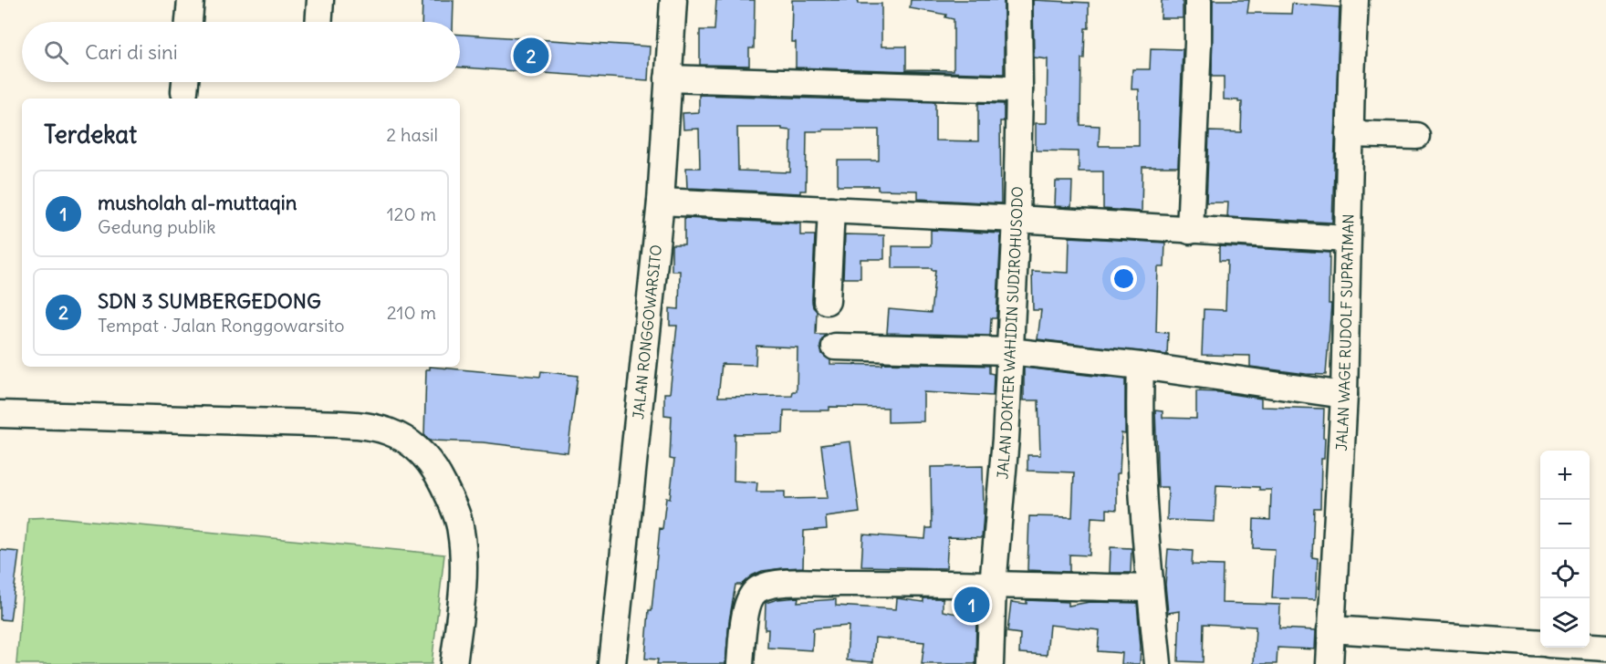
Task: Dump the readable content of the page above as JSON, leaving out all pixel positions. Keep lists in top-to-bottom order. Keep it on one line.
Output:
{"streets":{"street":["JALAN RONGGOWARSITO","JALAN DOKTER WAHIDIN SUDIROHUSODO","JALAN WAGE RUDOLF SUPRATMAN"]},"page":{"search":"Cari di sini","pins":["2","1"],"heading":["Terdekat","2 hasil"],"list":[{"mark":"1","name":"musholah al-muttaqin","note":"Gedung publik","value":"120 m"},{"mark":"2","name":"SDN 3 SUMBERGEDONG","note":"Tempat · Jalan Ronggowarsito","value":"210 m"}],"map_buttons":["+","−"]}}
